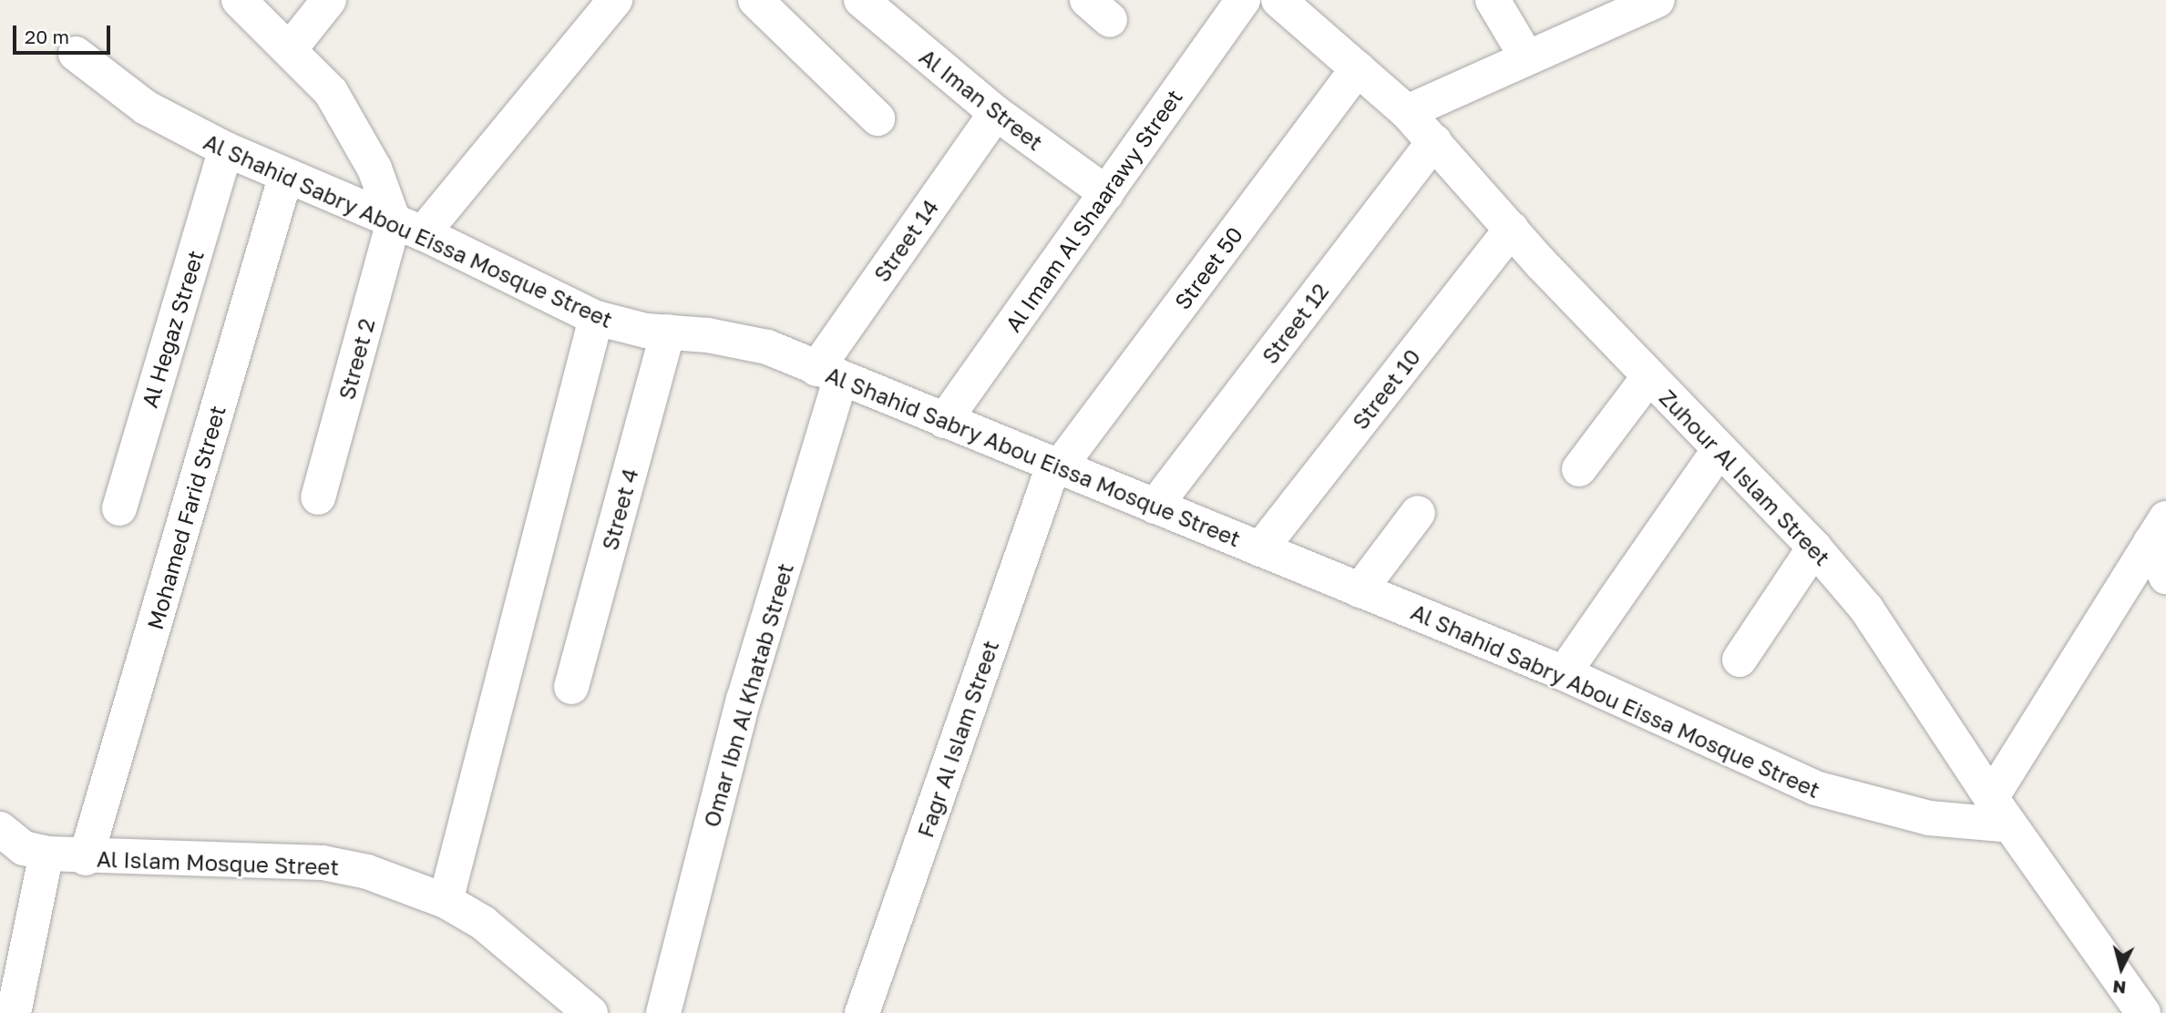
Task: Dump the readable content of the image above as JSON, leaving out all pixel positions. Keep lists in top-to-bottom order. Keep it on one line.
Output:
{"streets":{"street":["Al Iman Street","Al Imam Al Shaarawy Street","Al Shahid Sabry Abou Eissa Mosque Street","Street 14","Street 50","Street 12","Al Hegaz Street","Street 2","Street 10","Zuhour Al Islam Street","Street 4","Mohamed Farid Street","Omar Ibn Al Khatab Street","Fagr Al Islam Street","Al Islam Mosque Street"]},"crossings":[["Al Iman Street","Al Imam Al Shaarawy Street"],["Al Iman Street","Street 14"],["Al Imam Al Shaarawy Street","Al Shahid Sabry Abou Eissa Mosque Street"],["Al Shahid Sabry Abou Eissa Mosque Street","Street 14"],["Al Shahid Sabry Abou Eissa Mosque Street","Street 50"],["Al Shahid Sabry Abou Eissa Mosque Street","Street 12"],["Al Shahid Sabry Abou Eissa Mosque Street","Al Hegaz Street"],["Al Shahid Sabry Abou Eissa Mosque Street","Street 2"],["Al Shahid Sabry Abou Eissa Mosque Street","Street 10"],["Al Shahid Sabry Abou Eissa Mosque Street","Zuhour Al Islam Street"],["Al Shahid Sabry Abou Eissa Mosque Street","Street 4"],["Al Shahid Sabry Abou Eissa Mosque Street","Mohamed Farid Street"],["Al Shahid Sabry Abou Eissa Mosque Street","Omar Ibn Al Khatab Street"],["Al Shahid Sabry Abou Eissa Mosque Street","Fagr Al Islam Street"],["Street 14","Omar Ibn Al Khatab Street"],["Street 50","Zuhour Al Islam Street"],["Street 50","Fagr Al Islam Street"],["Street 12","Zuhour Al Islam Street"],["Street 10","Zuhour Al Islam Street"],["Mohamed Farid Street","Al Islam Mosque Street"]],"scale_bar":"20 m","north":"bottom"}
